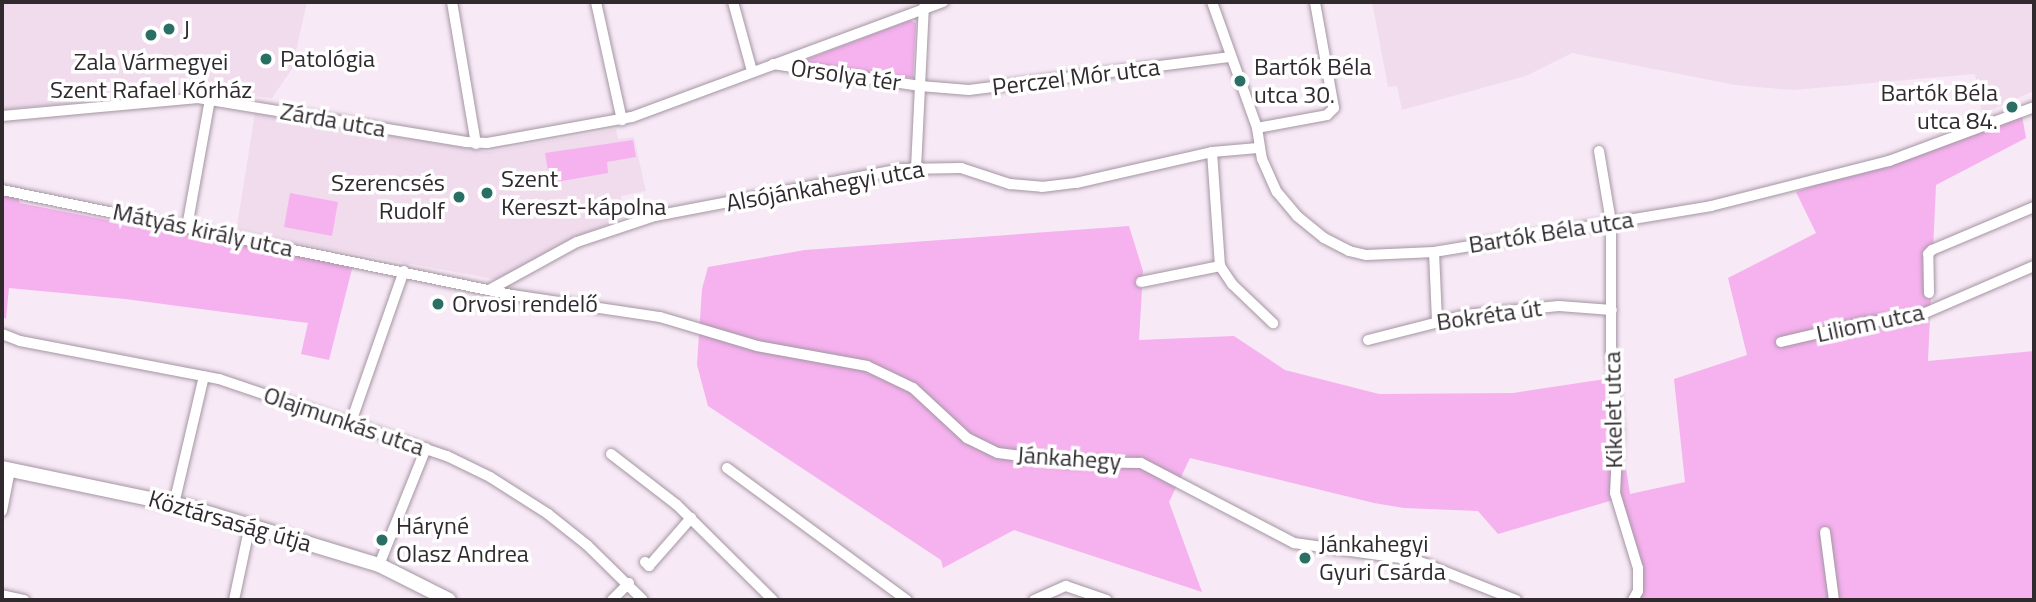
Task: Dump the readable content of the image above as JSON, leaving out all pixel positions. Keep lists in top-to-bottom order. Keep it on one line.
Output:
{"streets":{"street":["Orsolya tér","Perczel Mór utca","Zárda utca","Alsójánkahegyi utca","Mátyás király utca","Bartók Béla utca","Bokréta út","Liliom utca","Kikelet utca","Olajmunkás utca","Jánkahegy","Köztársaság útja"]},"crossings":[["Orsolya tér","Perczel Mór utca"],["Orsolya tér","Zárda utca"],["Orsolya tér","Alsójánkahegyi utca"],["Perczel Mór utca","Bartók Béla utca"],["Alsójánkahegyi utca","Mátyás király utca"],["Alsójánkahegyi utca","Bartók Béla utca"],["Alsójánkahegyi utca","Jánkahegy"],["Mátyás király utca","Jánkahegy"],["Bartók Béla utca","Kikelet utca"],["Bokréta út","Kikelet utca"]],"places":["J","Zala Vármegyei Szent Rafael Kórház","Patológia","Bartók Béla utca 30.","Bartók Béla utca 84.","Szent Kereszt-kápolna","Szerencsés Rudolf","Orvosi rendelő","Háryné Olasz Andrea","Jánkahegyi Gyuri Csárda"]}
